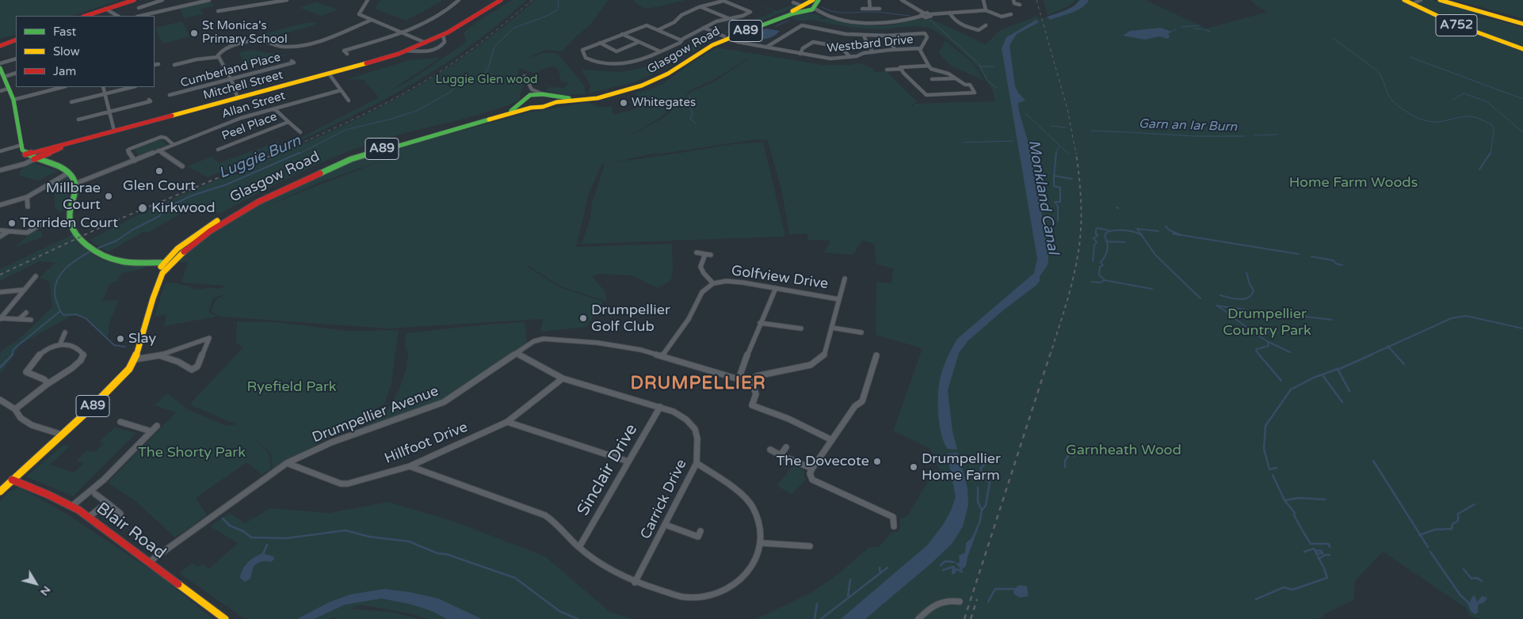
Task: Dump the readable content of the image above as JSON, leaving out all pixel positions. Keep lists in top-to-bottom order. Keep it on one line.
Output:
{"streets":{"main road":["A752","A89","Glasgow Road","Mitchell Street","Blair Road"],"street":["Westbard Drive","Cumberland Place","Allan Street","Peel Place","Golfview Drive","Drumpellier Avenue","Hillfoot Drive","Sinclair Drive","Carrick Drive"]},"crossings":[["A89","Glasgow Road"],["A89","Blair Road"],["Westbard Drive","Glasgow Road"],["Allan Street","Peel Place"],["Golfview Drive","Drumpellier Avenue"],["Drumpellier Avenue","Hillfoot Drive"],["Drumpellier Avenue","Carrick Drive"],["Drumpellier Avenue","Blair Road"],["Hillfoot Drive","Carrick Drive"],["Sinclair Drive","Carrick Drive"]],"districts":["DRUMPELLIER"],"water":["Garn an Iar Burn","Luggie Burn","Monkland Canal"],"parks":["Luggie Glen wood","Home Farm Woods","Drumpellier Country Park","Ryefield Park","Garnheath Wood","The Shorty Park"],"places":["St Monica's Primary School","Whitegates","Glen Court","Millbrae Court","Kirkwood","Torriden Court","Drumpellier Golf Club","Slay","The Dovecote","Drumpellier Home Farm"],"legend":["Fast","Slow","Jam"],"north":"bottom right"}
